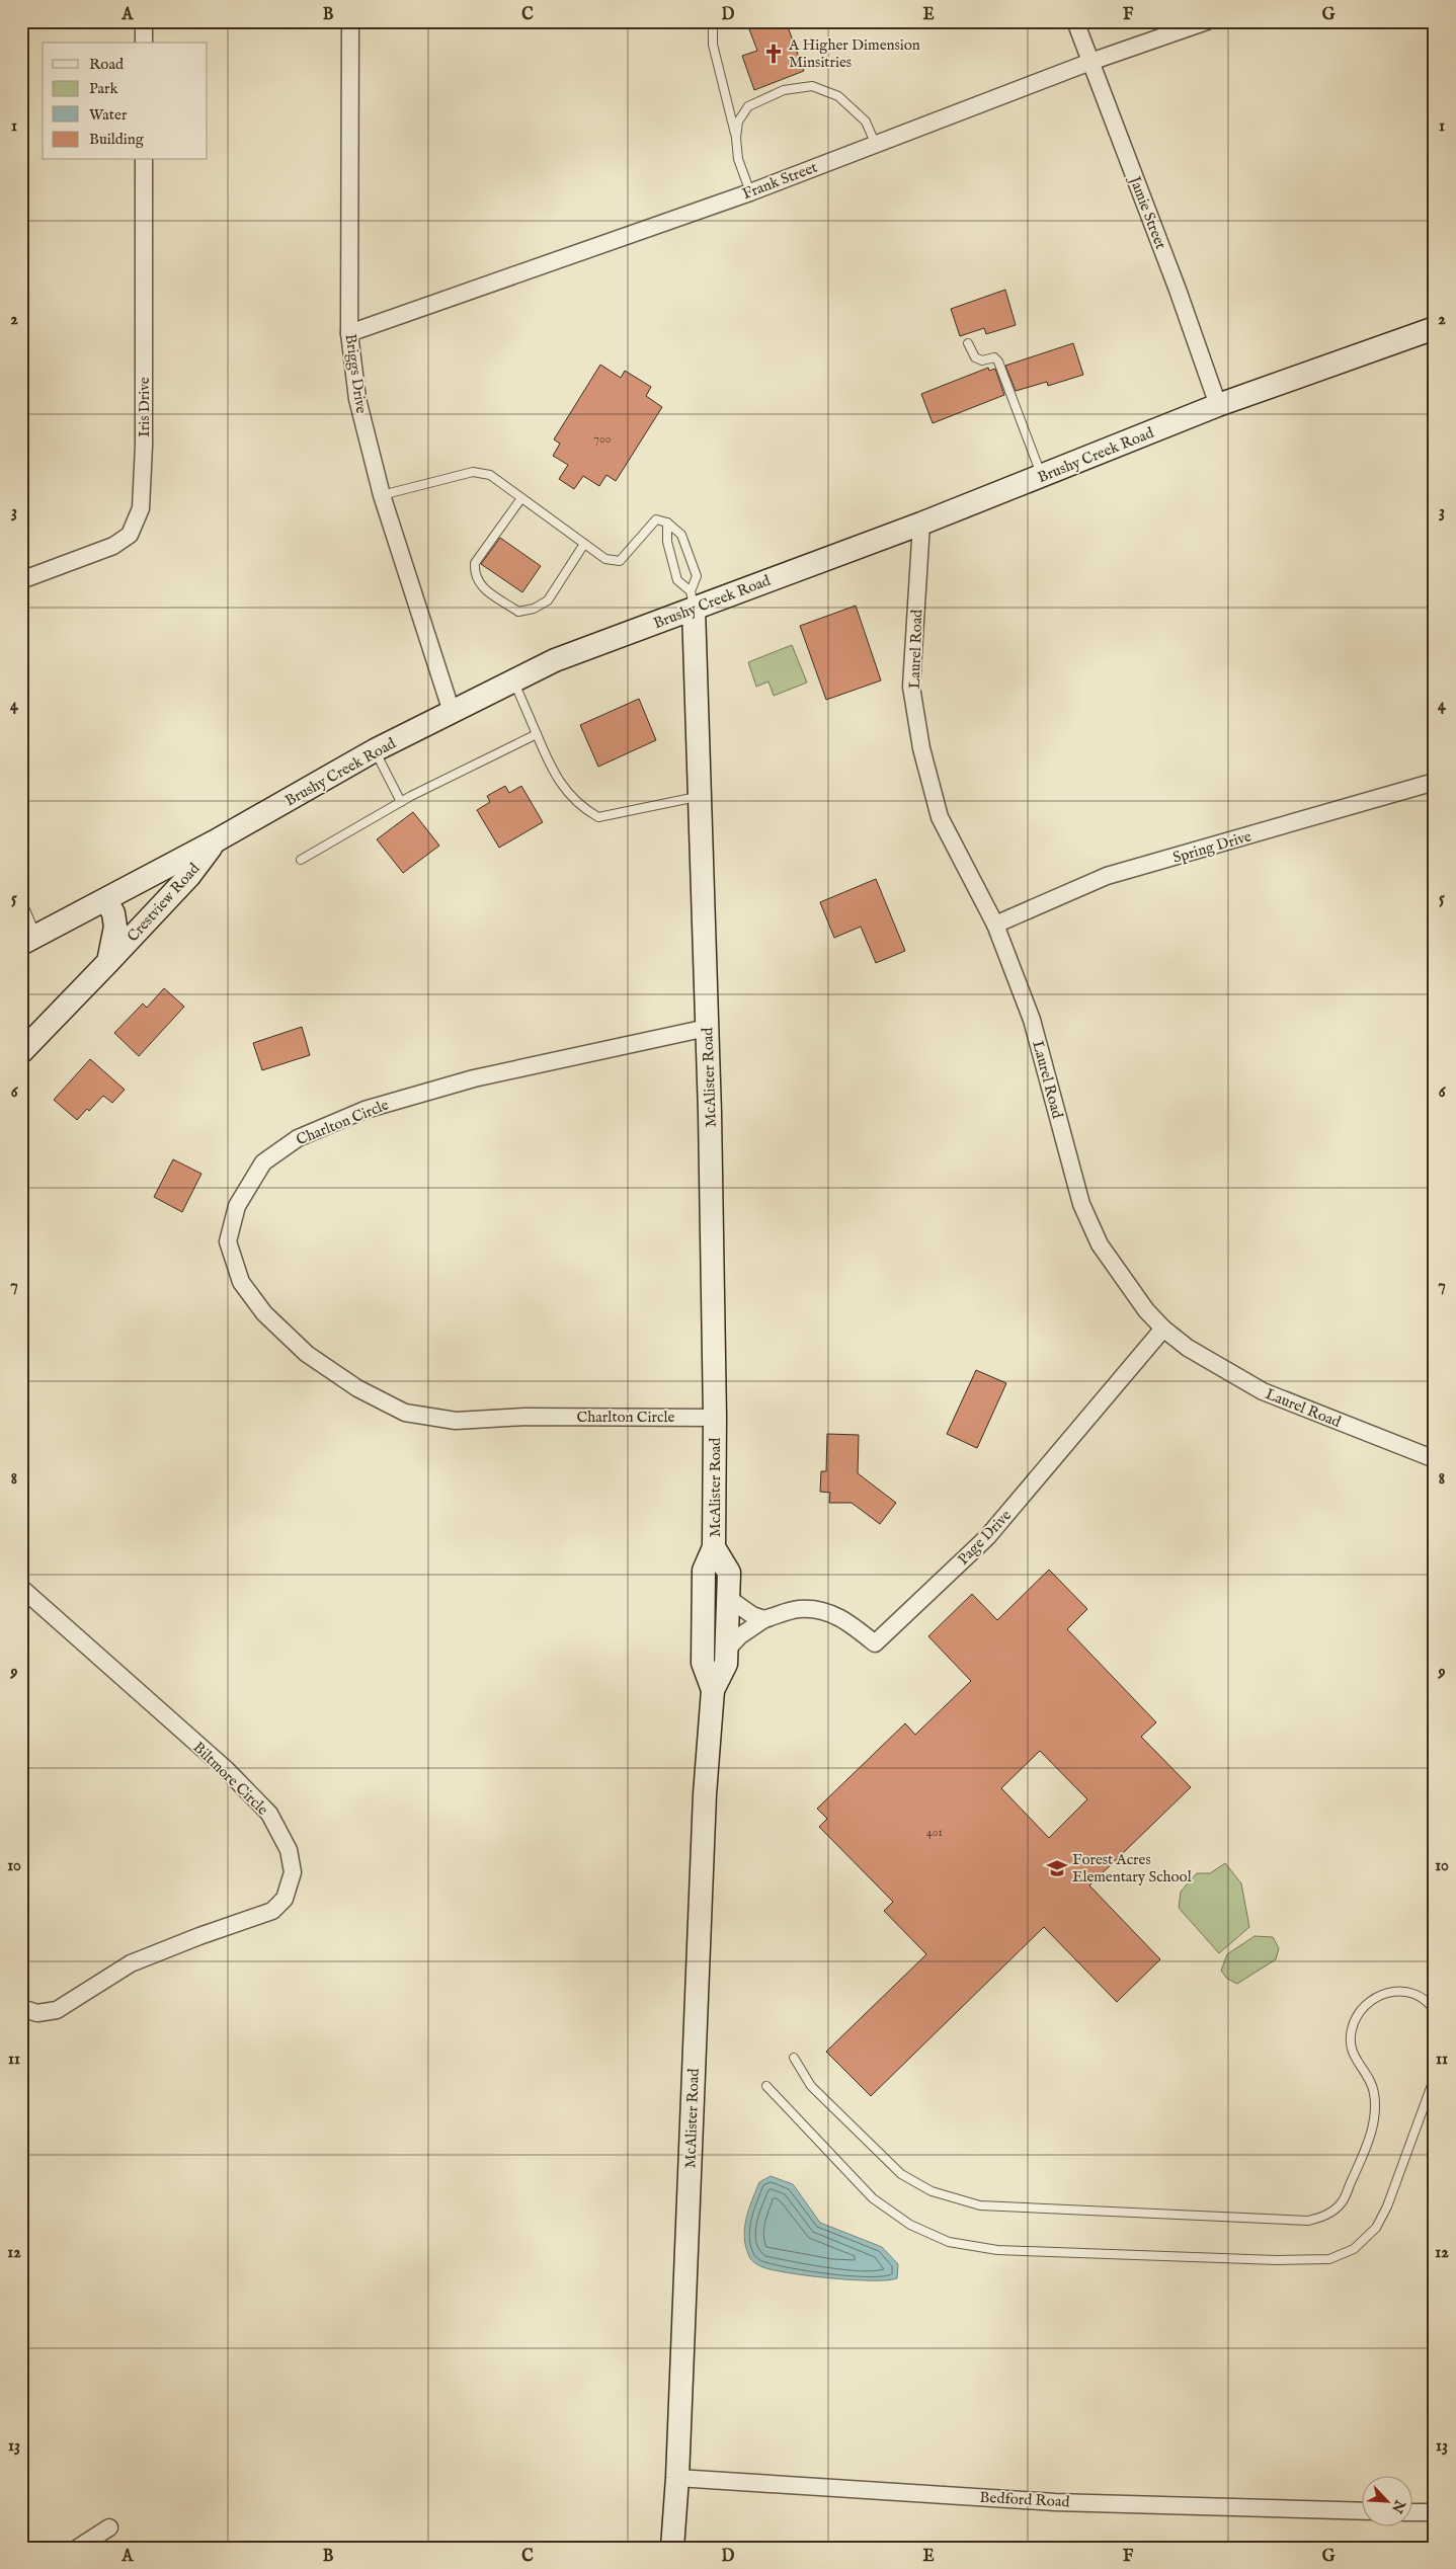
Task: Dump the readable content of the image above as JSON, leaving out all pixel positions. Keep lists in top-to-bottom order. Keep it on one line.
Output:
{"streets":{"street":["Frank Street","Jamie Street","Briggs Drive","Iris Drive","Brushy Creek Road","Laurel Road","Spring Drive","Crestview Road","McAlister Road","Charlton Circle","Page Drive","Biltmore Circle","Bedford Road"]},"crossings":[["Frank Street","Jamie Street"],["Frank Street","Briggs Drive"],["Jamie Street","Brushy Creek Road"],["Briggs Drive","Brushy Creek Road"],["Brushy Creek Road","Laurel Road"],["Brushy Creek Road","Crestview Road"],["Brushy Creek Road","McAlister Road"],["Laurel Road","Spring Drive"],["Laurel Road","Page Drive"],["McAlister Road","Charlton Circle"],["McAlister Road","Page Drive"],["McAlister Road","Bedford Road"]],"places":{"church":["A Higher Dimension Minsitries"],"school or university":["Forest Acres Elementary School"]},"house_numbers":["700","401"],"legend":["Road","Park","Water","Building"],"north":"bottom right","grid":{"columns":["A","B","C","D","E","F","G"],"rows":["1","2","3","4","5","6","7","8","9","10","11","12","13"]}}
